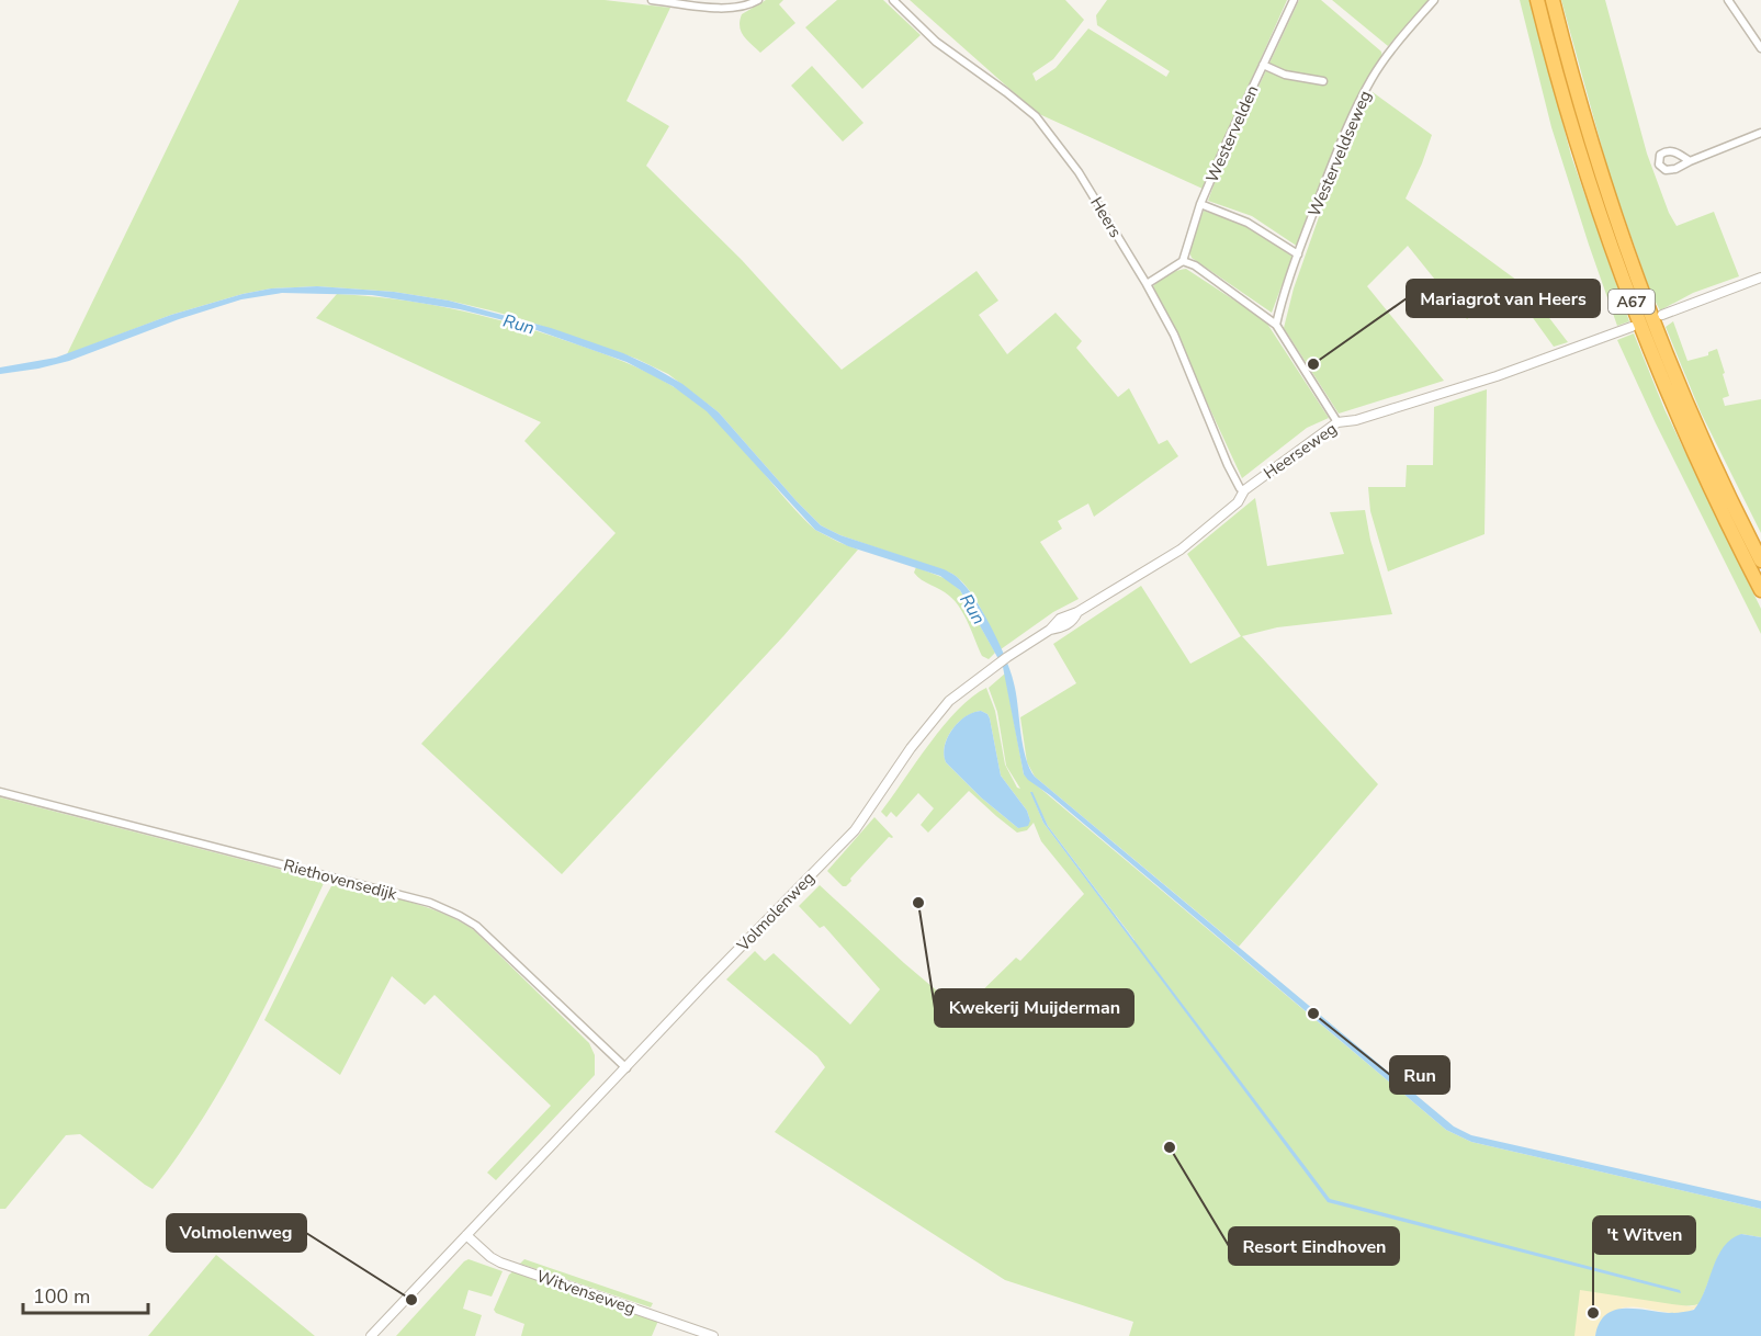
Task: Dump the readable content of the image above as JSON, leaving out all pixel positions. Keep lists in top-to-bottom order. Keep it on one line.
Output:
{"streets":{"highway":["A67"],"street":["Westervelden","Westerveldseweg","Heers","Heerseweg","Riethovensedijk","Volmolenweg","Witvenseweg"]},"crossings":[["Westervelden","Westerveldseweg"],["Heers","Heerseweg"],["Heerseweg","Volmolenweg"],["Riethovensedijk","Volmolenweg"],["Volmolenweg","Witvenseweg"]],"water":["Run"],"places":["Mariagrot van Heers","Kwekerij Muijderman","Run","Resort Eindhoven","Volmolenweg","'t Witven"],"scale_bar":"100 m"}
